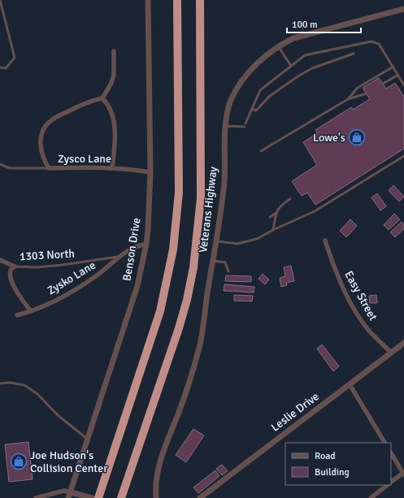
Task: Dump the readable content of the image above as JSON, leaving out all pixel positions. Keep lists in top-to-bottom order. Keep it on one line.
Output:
{"streets":{"street":["Zysco Lane","Veterans Highway","Benson Drive","Zysko Lane","Easy Street","Leslie Drive"],"lane":["1303 North"]},"crossings":[["Zysco Lane","Benson Drive"],["Benson Drive","Zysko Lane"],["1303 North","Zysko Lane"],["Easy Street","Leslie Drive"]],"places":{"shop":["Lowe's","Joe Hudson's Collision Center"]},"legend":["Road","Building"],"scale_bar":"100 m"}
